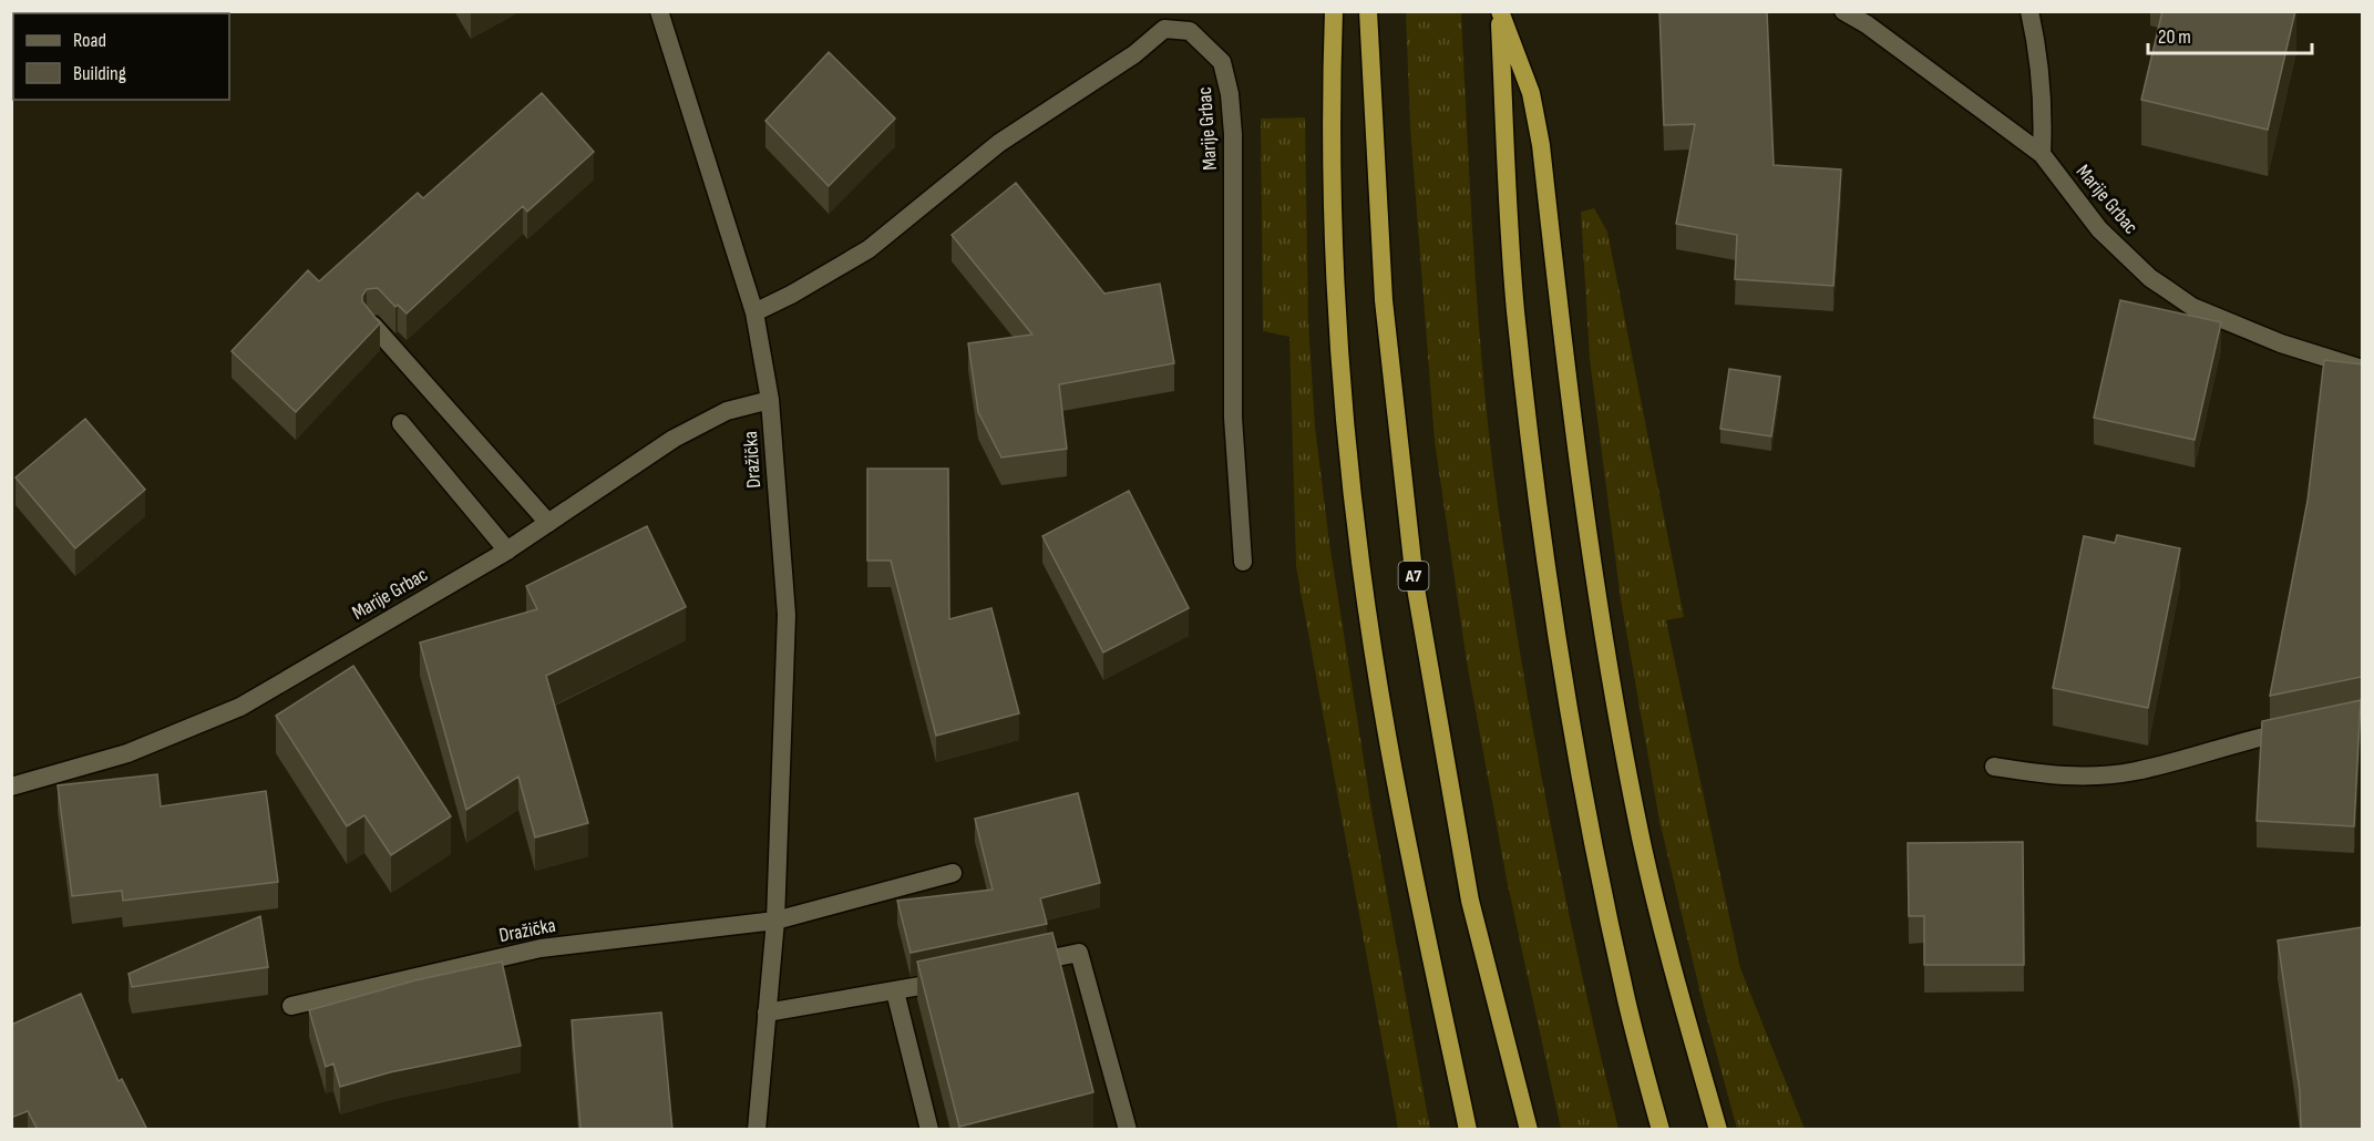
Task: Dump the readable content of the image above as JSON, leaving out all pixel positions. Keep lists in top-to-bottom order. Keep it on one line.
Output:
{"streets":{"highway":["A7"],"street":["Marije Grbac","Dražička"]},"crossings":[["Marije Grbac","Dražička"]],"legend":["Road","Building"],"scale_bar":"20 m"}
